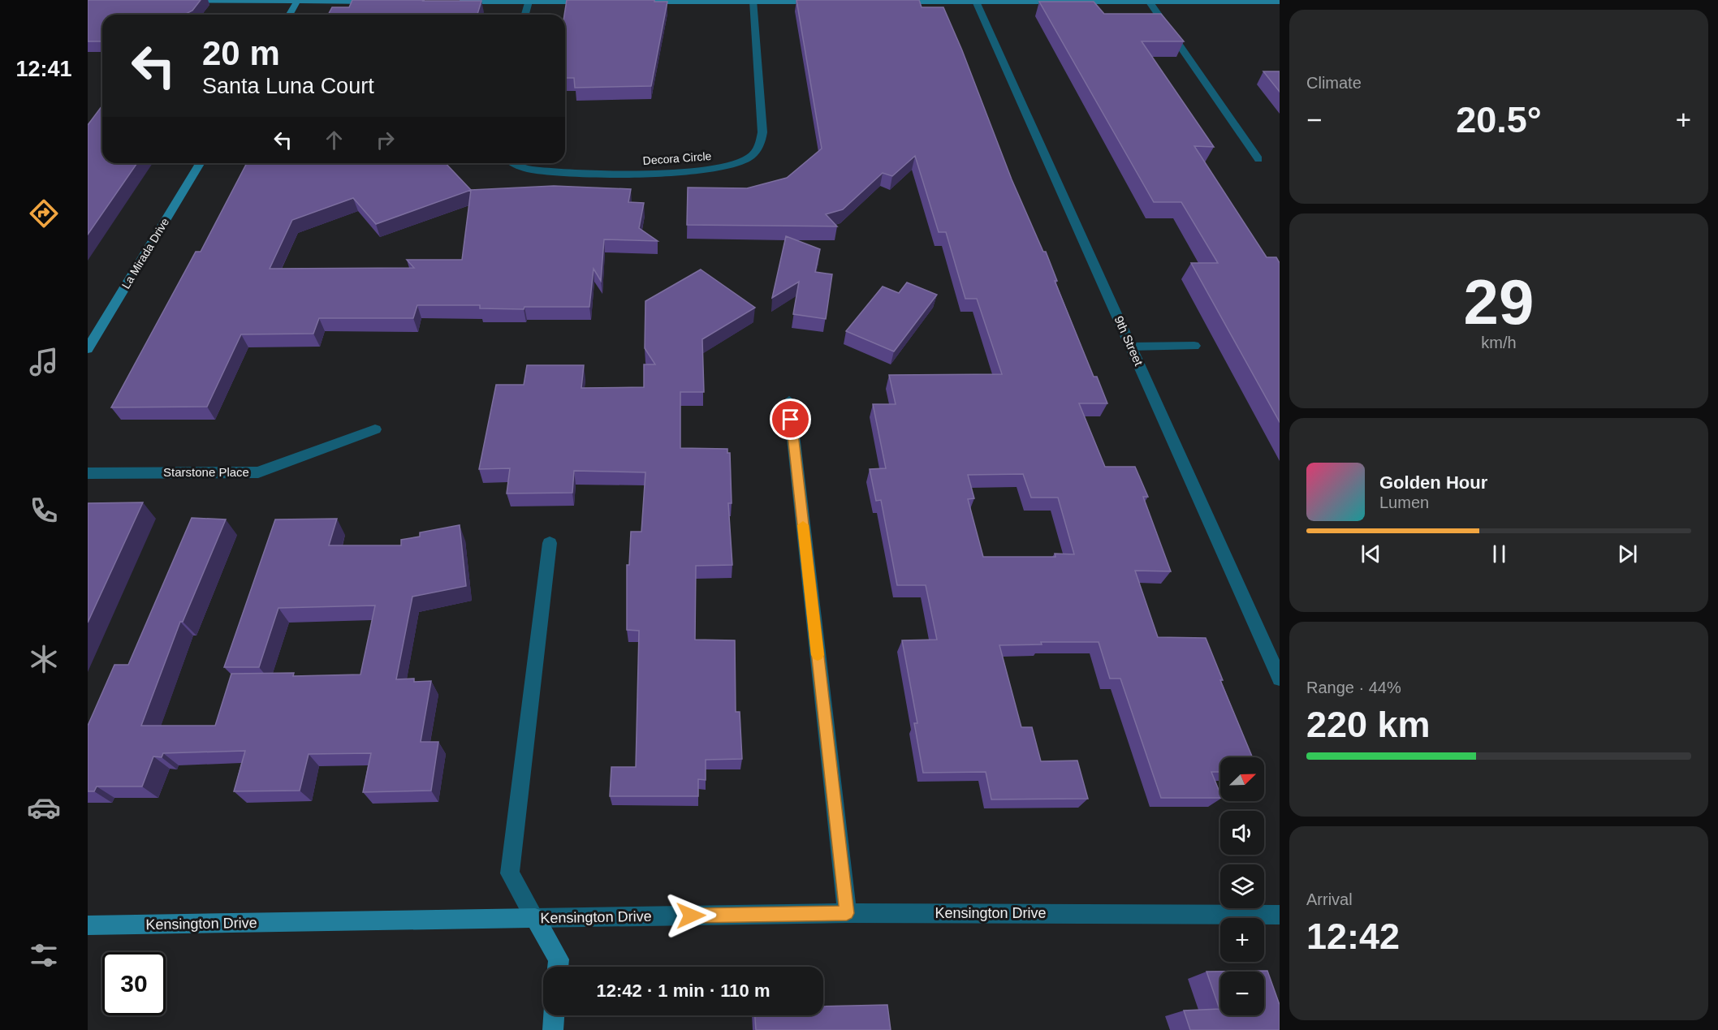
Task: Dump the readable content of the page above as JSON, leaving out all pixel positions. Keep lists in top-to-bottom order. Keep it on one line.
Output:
{"streets":{"street":["Decora Circle","La Mirada Drive","9th Street","Starstone Place","Kensington Drive"]},"north":"top right","page":{"tabs":"12:41","tile":["Climate",["29","km/h"],["Range · 44%","220 km"],["Arrival","12:42"]],"turn":["20 m","Santa Luna Court"],"heat":["−","20.5°","+"],"song":["Golden Hour","Lumen"],"map_buttons":["+","−"],"limit":"30","trip":"12:42 · 1 min · 110 m"}}
